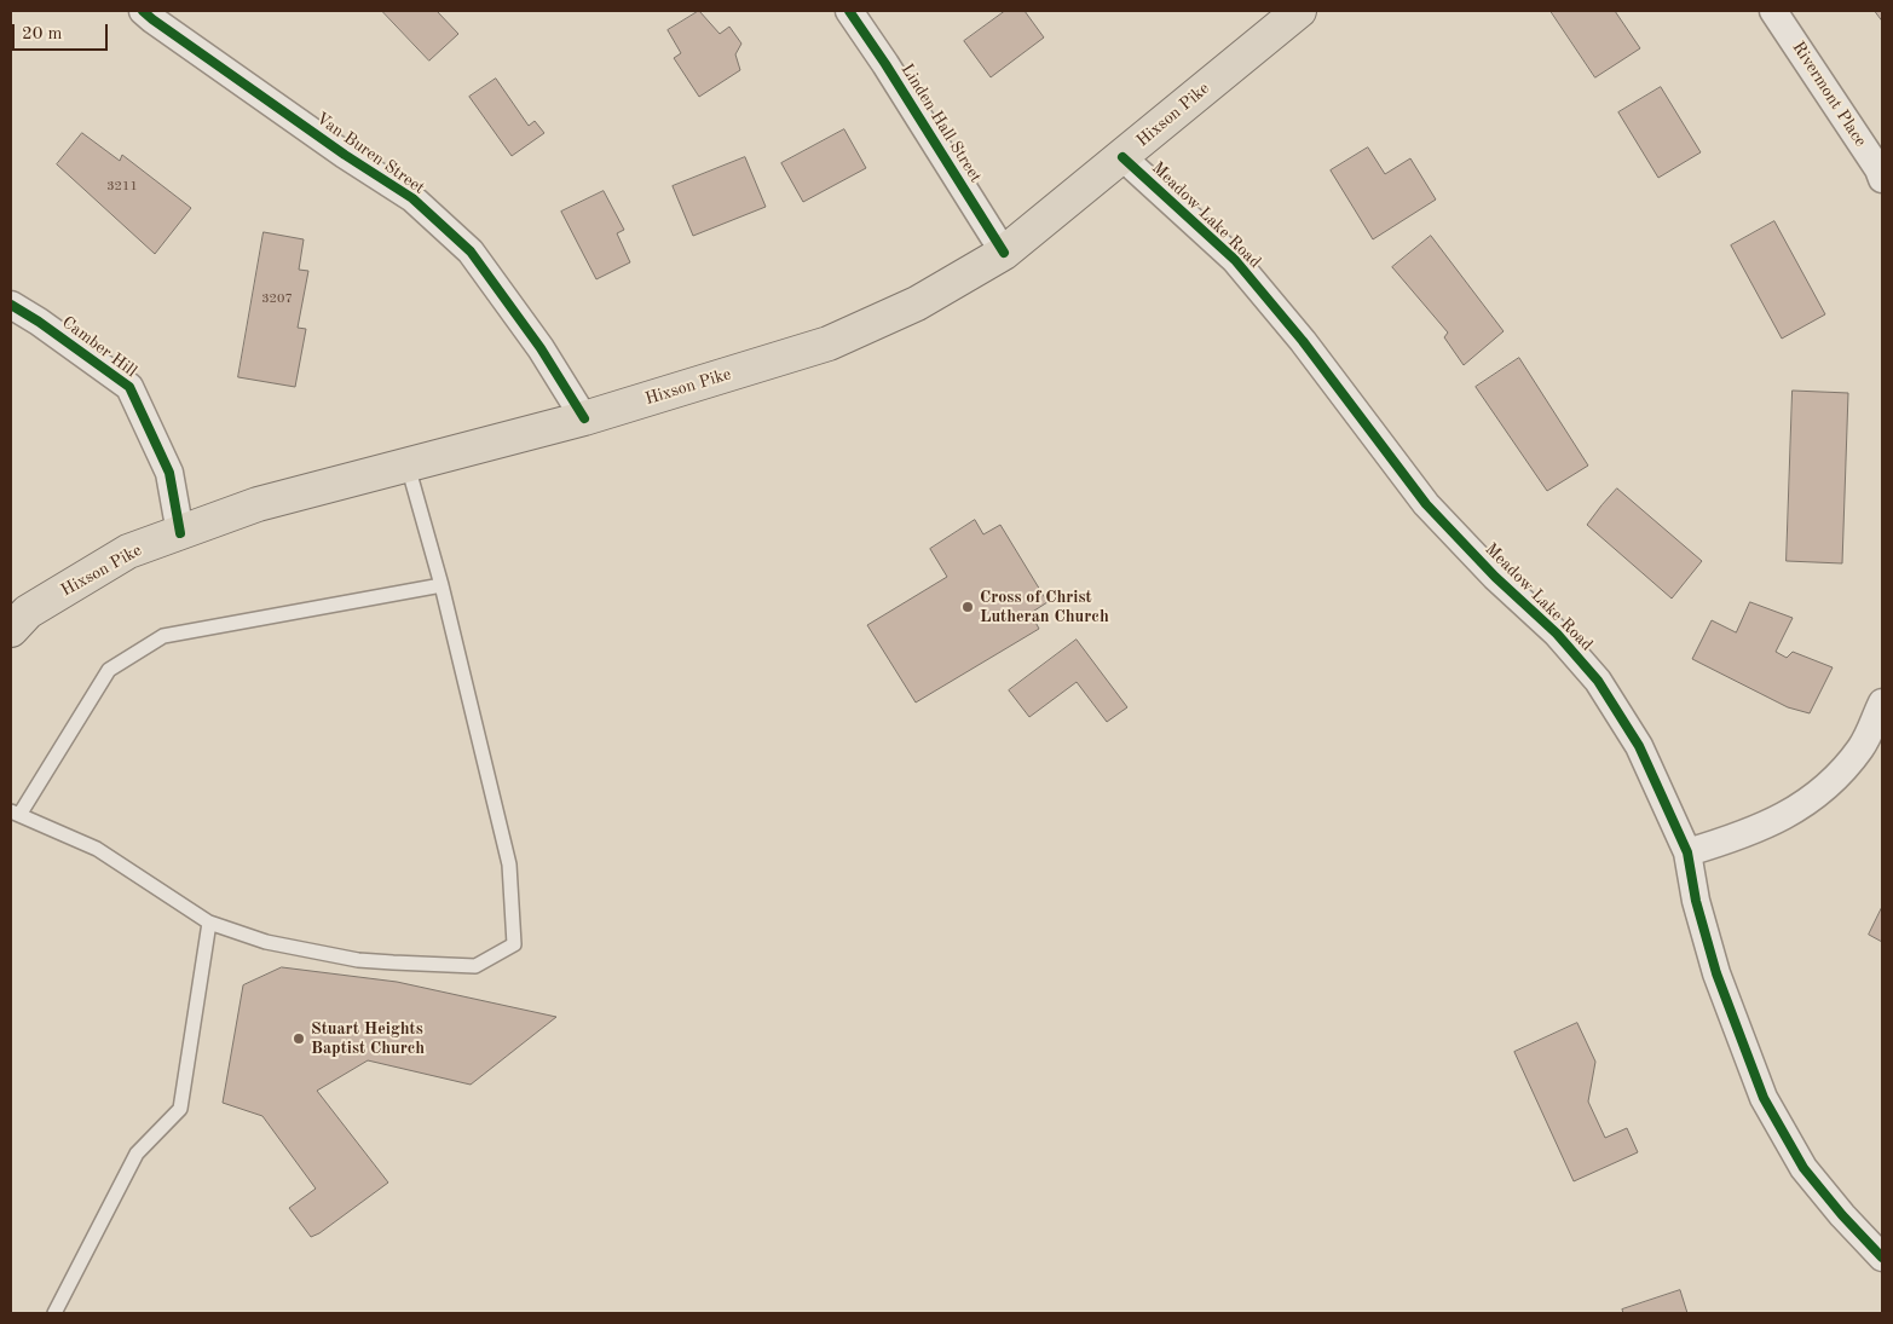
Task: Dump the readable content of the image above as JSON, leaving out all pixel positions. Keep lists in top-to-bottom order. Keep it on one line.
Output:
{"streets":{"main road":["Hixson Pike"],"street":["Rivermont Place","Linden Hall Street","Van Buren Street","Meadow Lake Road","Camber Hill"]},"crossings":[["Hixson Pike","Linden Hall Street"],["Hixson Pike","Van Buren Street"],["Hixson Pike","Meadow Lake Road"],["Hixson Pike","Camber Hill"]],"places":["Cross of Christ Lutheran Church","Stuart Heights Baptist Church"],"house_numbers":["3211","3207"],"scale_bar":"20 m"}
